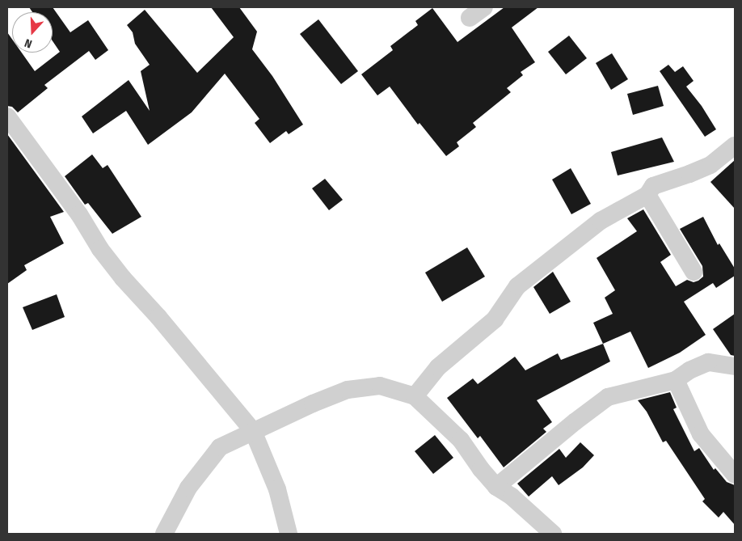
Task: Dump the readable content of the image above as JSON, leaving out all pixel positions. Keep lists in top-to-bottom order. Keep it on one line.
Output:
{"north":"bottom"}
